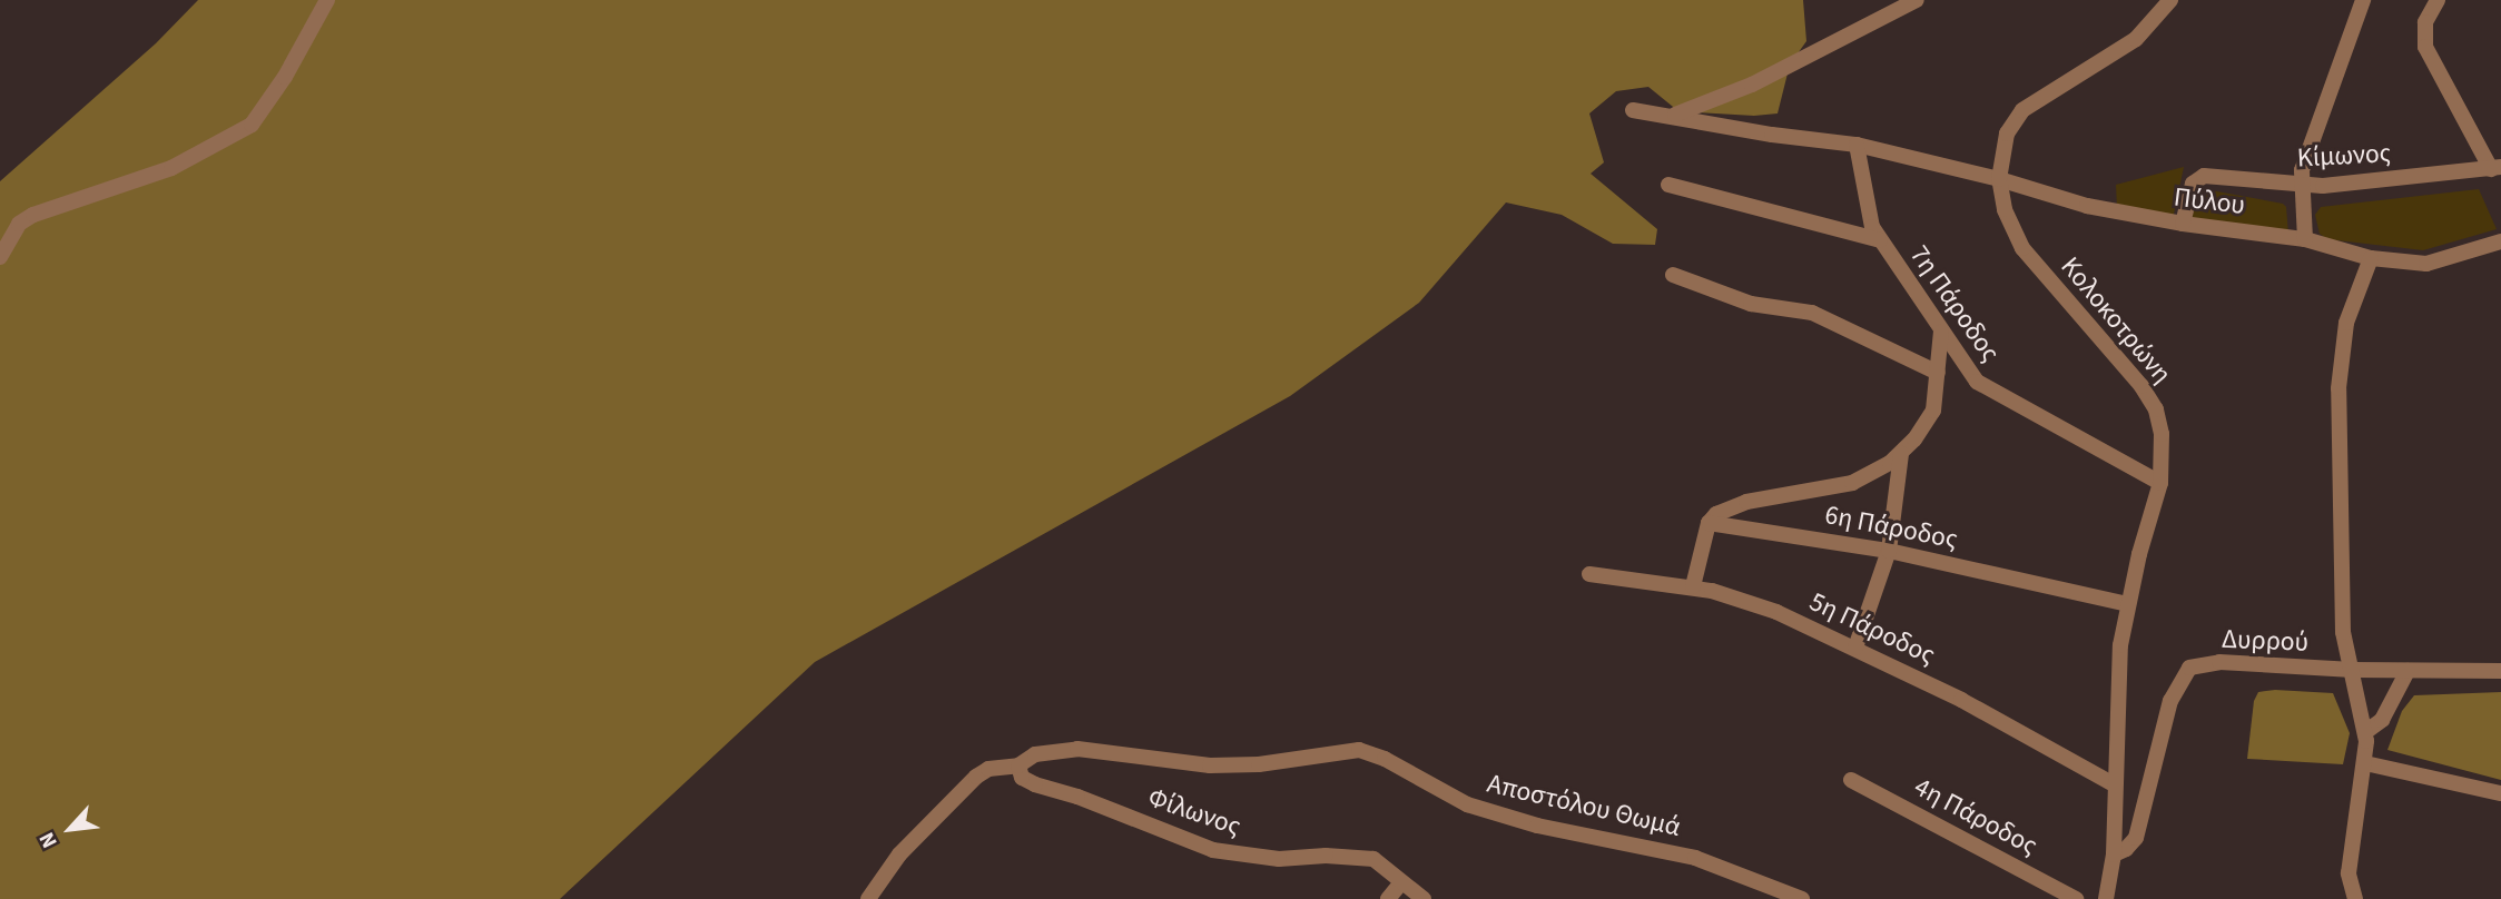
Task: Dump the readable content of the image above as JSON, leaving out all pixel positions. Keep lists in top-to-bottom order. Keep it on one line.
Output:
{"streets":{"street":["Κίμωνος","Πύλου","7η Πάροδος","Κολοκοτρώνη","6η Πάροδος","5η Πάροδος","Δυρρού","Αποστόλου Θωμά","Φίλωνος","4η Πάροδος"]},"crossings":[["Κίμωνος","Πύλου"],["Πύλου","7η Πάροδος"],["Πύλου","Κολοκοτρώνη"],["7η Πάροδος","Κολοκοτρώνη"],["Κολοκοτρώνη","6η Πάροδος"],["Κολοκοτρώνη","5η Πάροδος"],["Κολοκοτρώνη","Δυρρού"],["Αποστόλου Θωμά","Φίλωνος"]],"north":"bottom left"}
